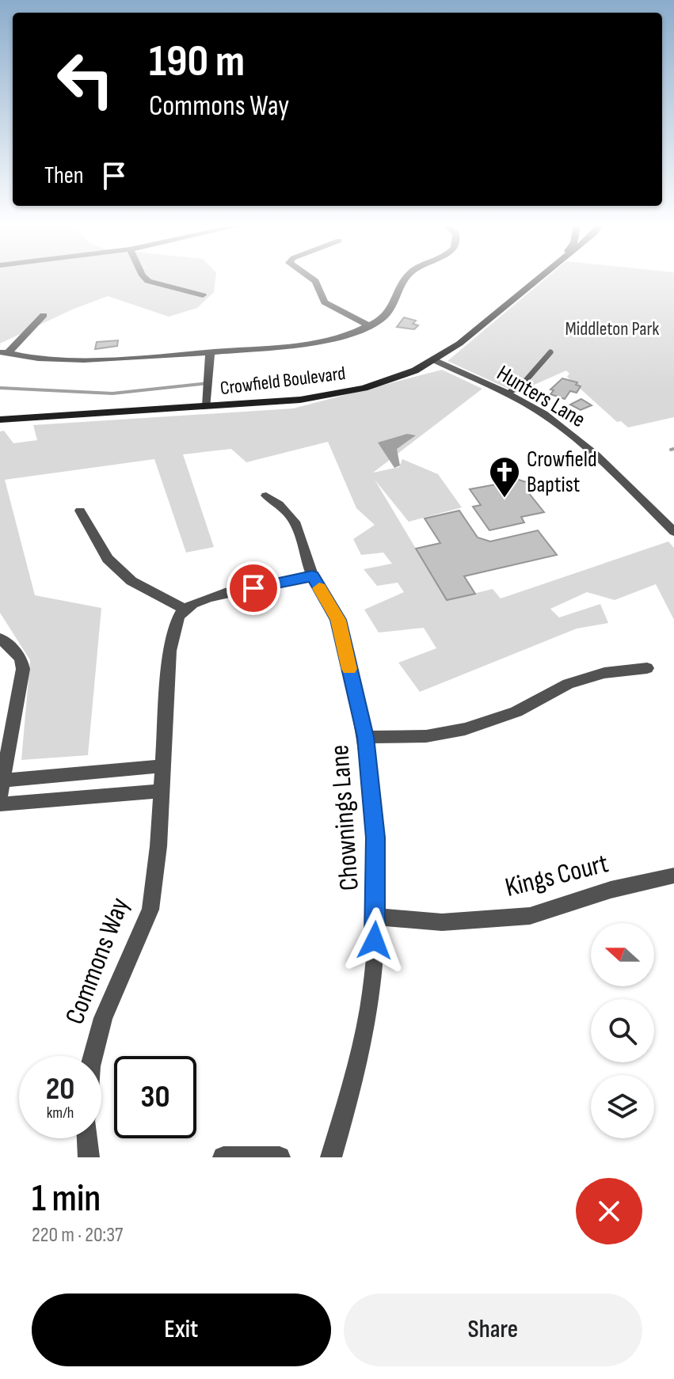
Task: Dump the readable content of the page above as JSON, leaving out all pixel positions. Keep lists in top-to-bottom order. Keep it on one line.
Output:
{"streets":{"main road":["Crowfield Boulevard"],"street":["Hunters Lane","Chownings Lane","Kings Court","Commons Way"]},"crossings":[["Crowfield Boulevard","Hunters Lane"],["Chownings Lane","Kings Court"]],"parks":["Middleton Park"],"places":{"church":["Crowfield Baptist"]},"north":"left","page":{"turn":["190 m","Commons Way"],"then":"Then","speed":"20 km/h","limit":"30","heading":["1 min","220 m · 20:37"],"buttons":["Exit","Share"]}}
